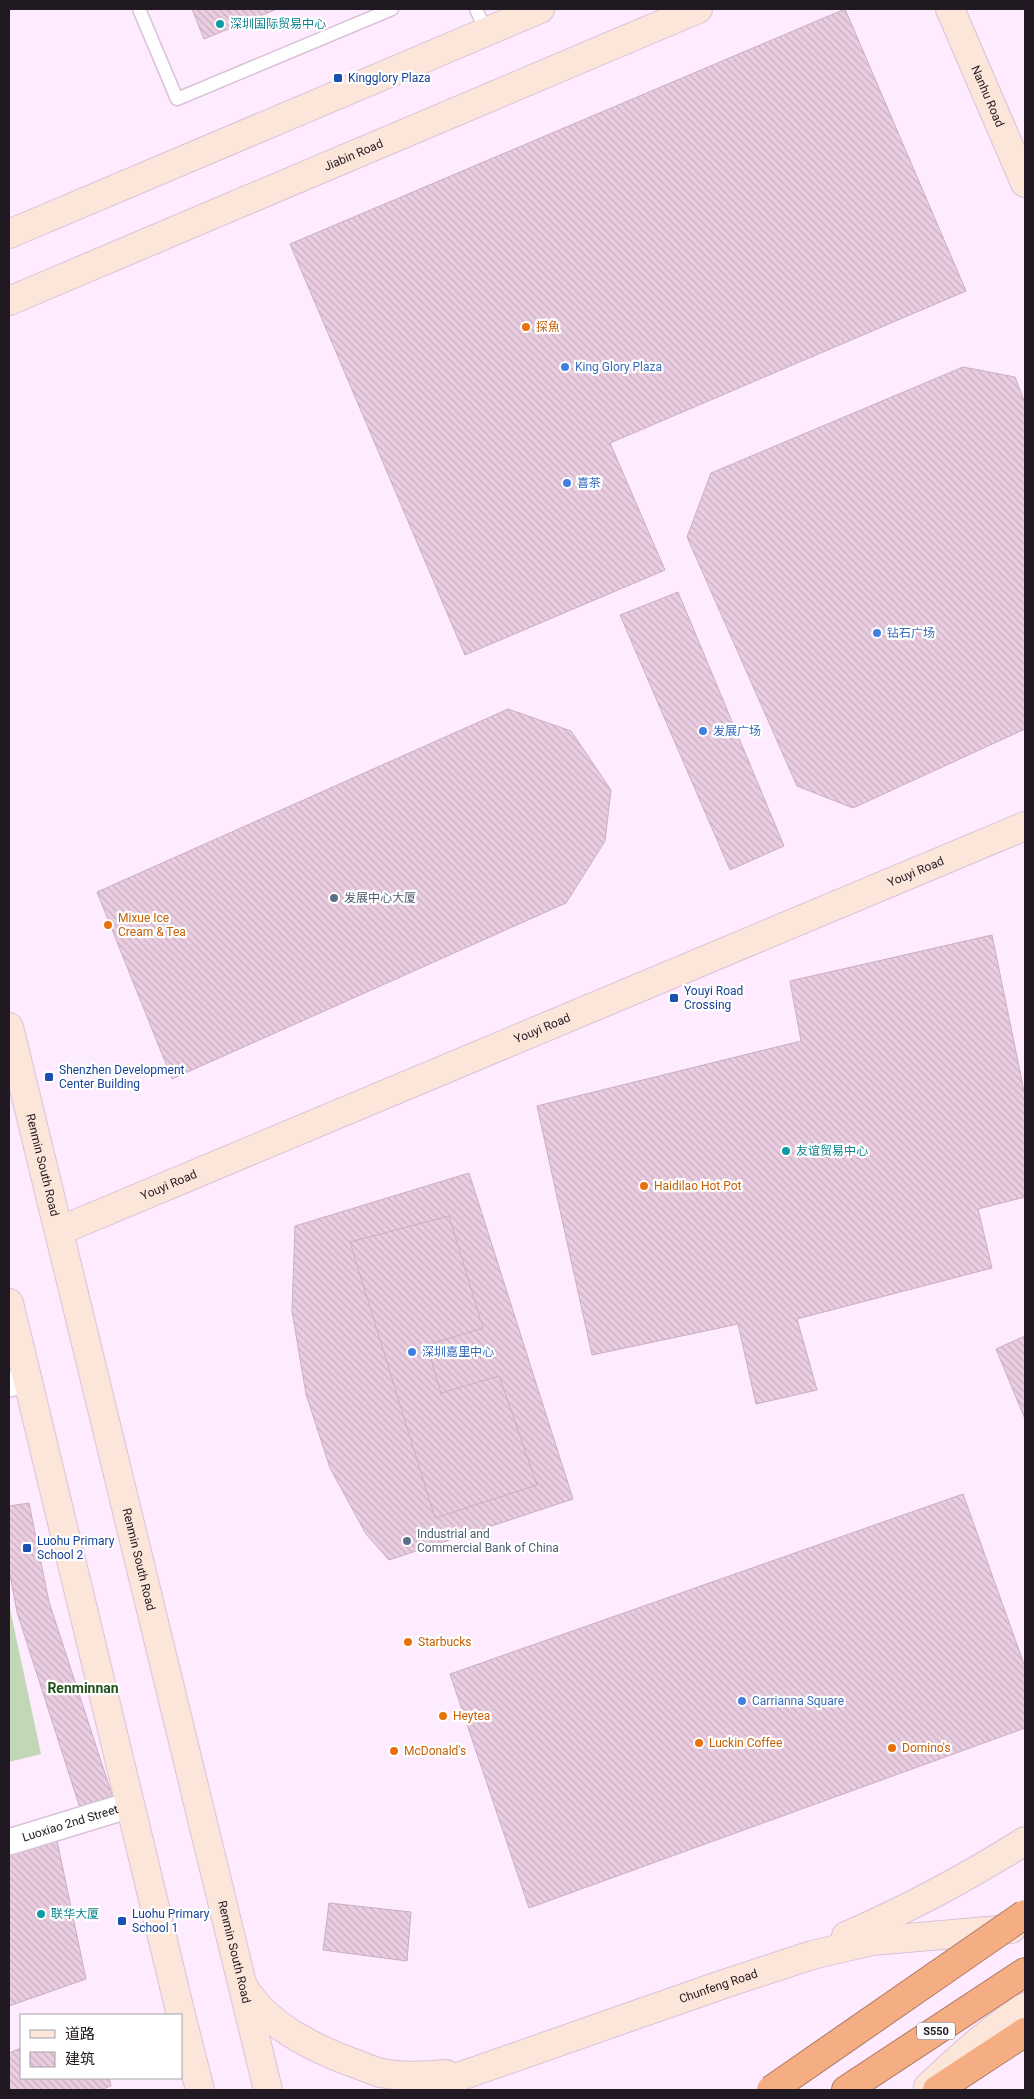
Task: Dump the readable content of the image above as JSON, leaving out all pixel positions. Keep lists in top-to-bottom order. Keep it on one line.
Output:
{"streets":{"highway":["S550"],"main road":["Nanhu Road","Jiabin Road","Youyi Road","Renmin South Road","Chunfeng Road"],"street":["Luoxiao 2nd Street"]},"crossings":[["Youyi Road","Renmin South Road"]],"districts":["Renminnan"],"places":{"other":["深圳国际贸易中心","探魚","King Glory Plaza","喜茶","钻石广场","发展广场","发展中心大厦","Mixue Ice Cream & Tea","友谊贸易中心","Haidilao Hot Pot","深圳嘉里中心","Industrial and Commercial Bank of China","Starbucks","Carrianna Square","Heytea","Luckin Coffee","Domino's","McDonald's","联华大厦"],"transit":["Kingglory Plaza","Youyi Road Crossing","Shenzhen Development Center Building","Luohu Primary School 2","Luohu Primary School 1"]},"legend":["道路","建筑"]}
